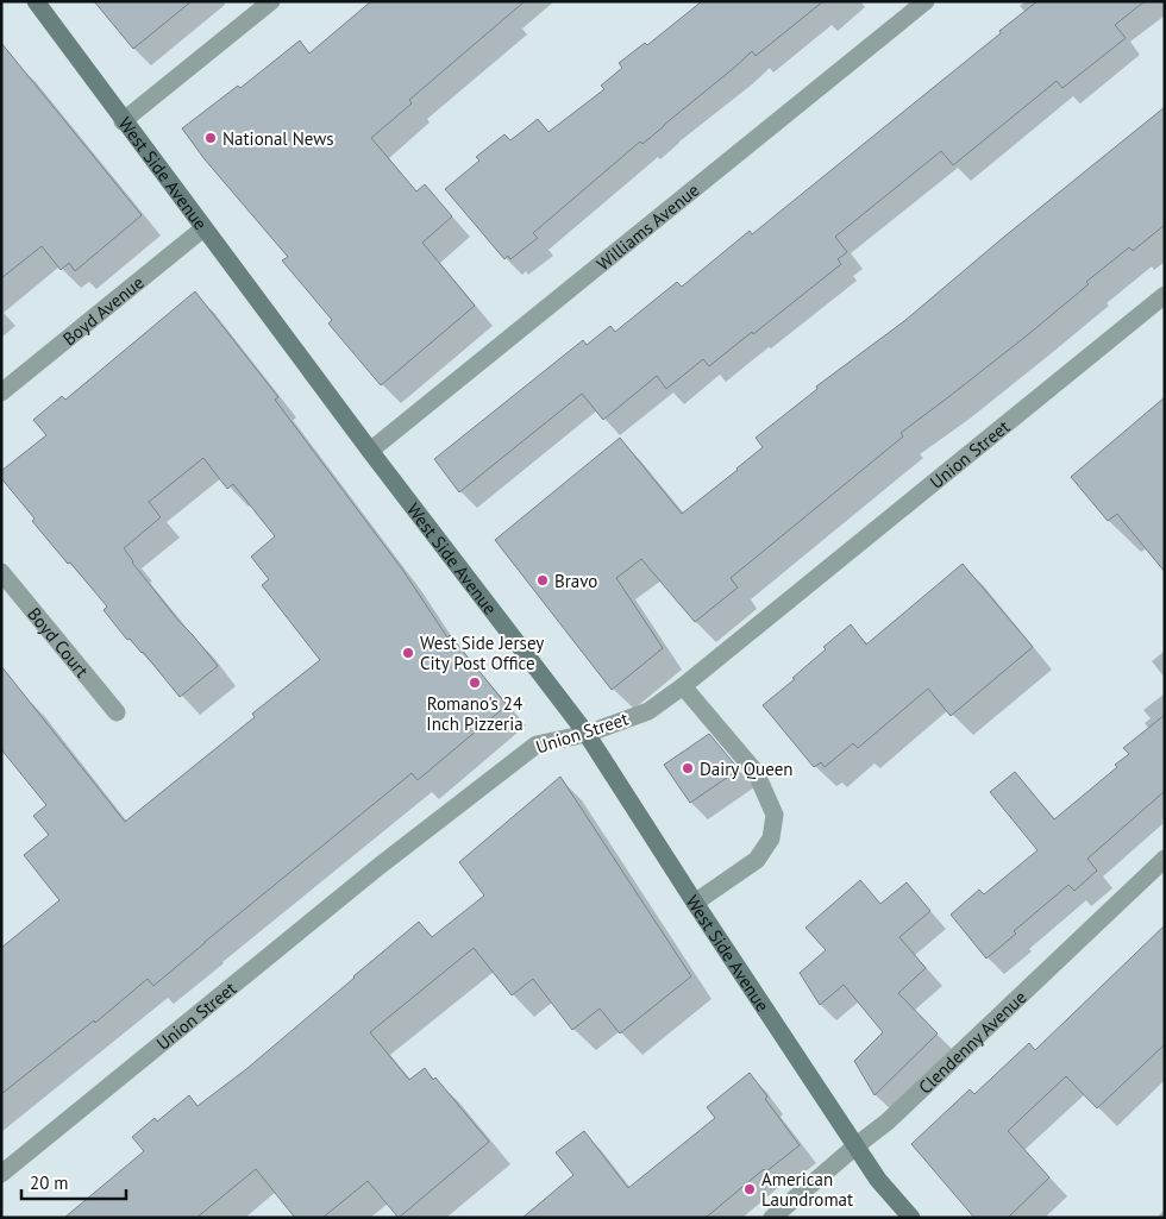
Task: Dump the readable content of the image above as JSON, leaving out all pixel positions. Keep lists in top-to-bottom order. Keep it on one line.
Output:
{"streets":{"main road":["West Side Avenue"],"street":["Williams Avenue","Boyd Avenue","Union Street","Boyd Court","Clendenny Avenue"]},"crossings":[["West Side Avenue","Williams Avenue"],["West Side Avenue","Boyd Avenue"],["West Side Avenue","Union Street"],["West Side Avenue","Clendenny Avenue"]],"places":["National News","Bravo","West Side Jersey City Post Office","Romano's 24 Inch Pizzeria","Dairy Queen","American Laundromat"],"scale_bar":"20 m"}
